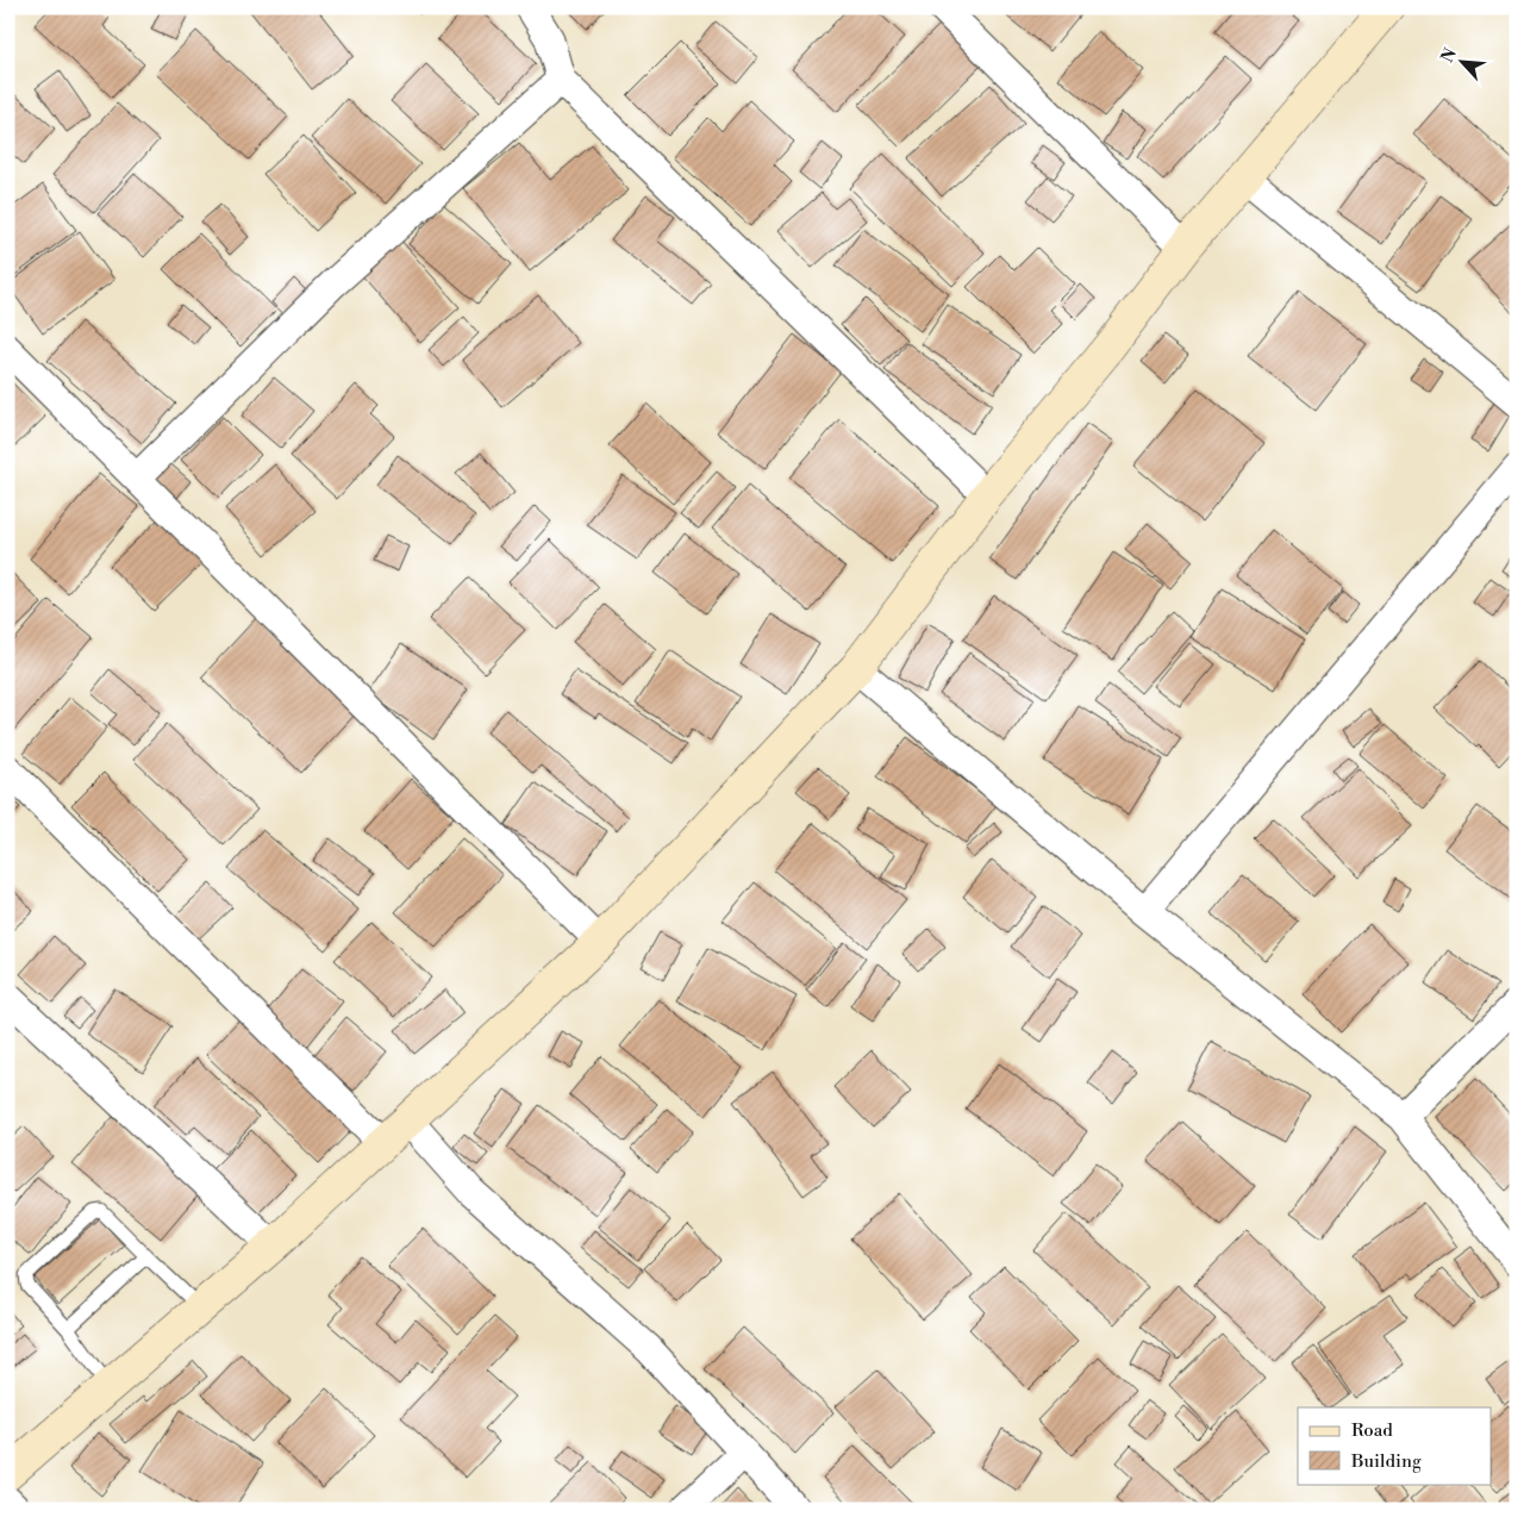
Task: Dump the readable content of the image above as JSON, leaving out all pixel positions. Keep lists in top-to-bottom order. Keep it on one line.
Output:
{"legend":["Road","Building"],"north":"top left"}
